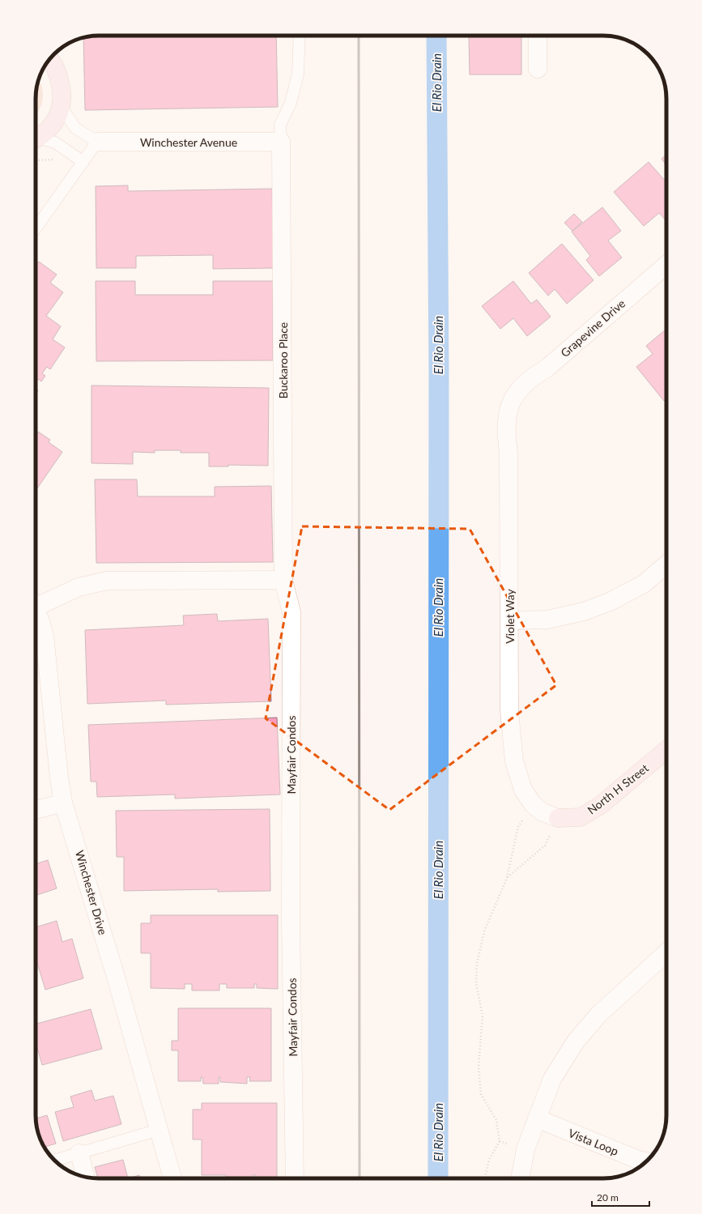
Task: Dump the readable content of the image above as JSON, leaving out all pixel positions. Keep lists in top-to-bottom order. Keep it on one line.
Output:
{"streets":{"street":["Winchester Avenue","Grapevine Drive","Buckaroo Place","Violet Way","Mayfair Condos","North H Street","Winchester Drive","Vista Loop"]},"crossings":[["Winchester Avenue","Buckaroo Place"],["Grapevine Drive","Violet Way"],["Buckaroo Place","Mayfair Condos"],["Violet Way","North H Street"]],"water":["El Rio Drain"],"scale_bar":"20 m"}
